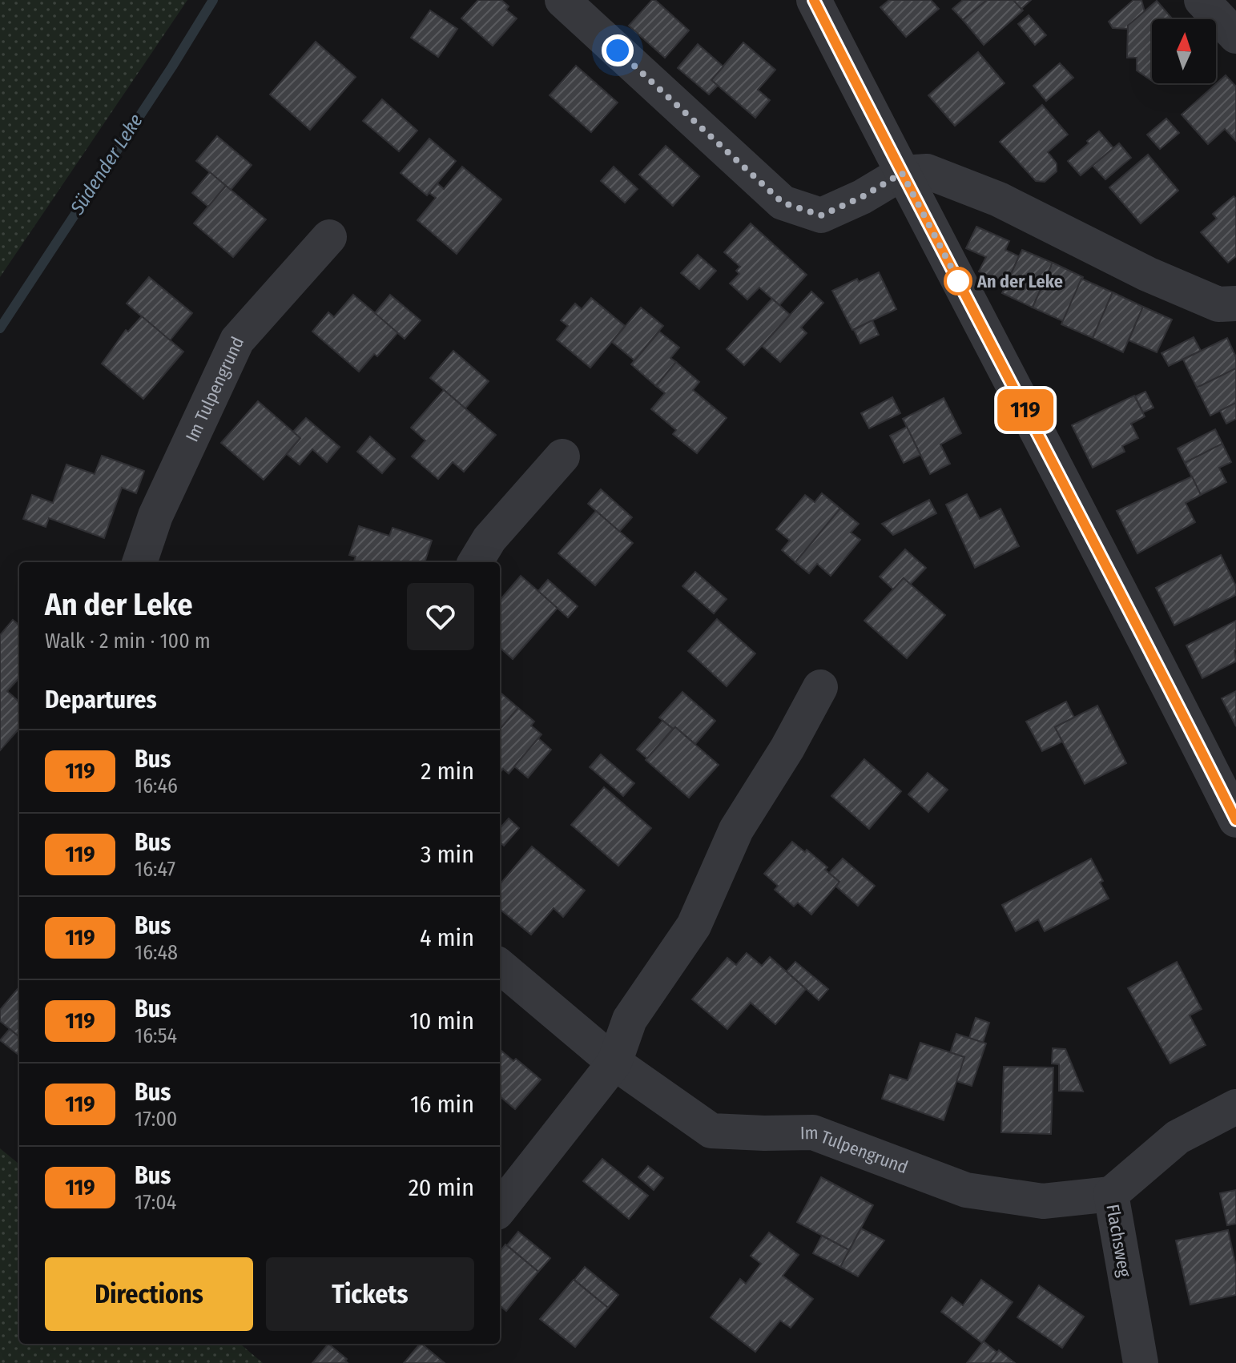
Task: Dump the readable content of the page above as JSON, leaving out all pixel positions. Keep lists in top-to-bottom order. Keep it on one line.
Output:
{"streets":{"street":["Im Tulpengrund","Flachsweg"]},"crossings":[["Im Tulpengrund","Flachsweg"]],"water":["Südender Leke"],"places":["An der Leke"],"lines":["bus line 119"],"north":"top","page":{"on_map":"119","heading":[["An der Leke","Walk · 2 min · 100 m"],"Departures"],"list":[{"mark":"119","name":"Bus","note":"16:46","value":"2 min"},{"mark":"119","name":"Bus","note":"16:47","value":"3 min"},{"mark":"119","name":"Bus","note":"16:48","value":"4 min"},{"mark":"119","name":"Bus","note":"16:54","value":"10 min"},{"mark":"119","name":"Bus","note":"17:00","value":"16 min"},{"mark":"119","name":"Bus","note":"17:04","value":"20 min"}],"buttons":["Directions","Tickets"]}}
